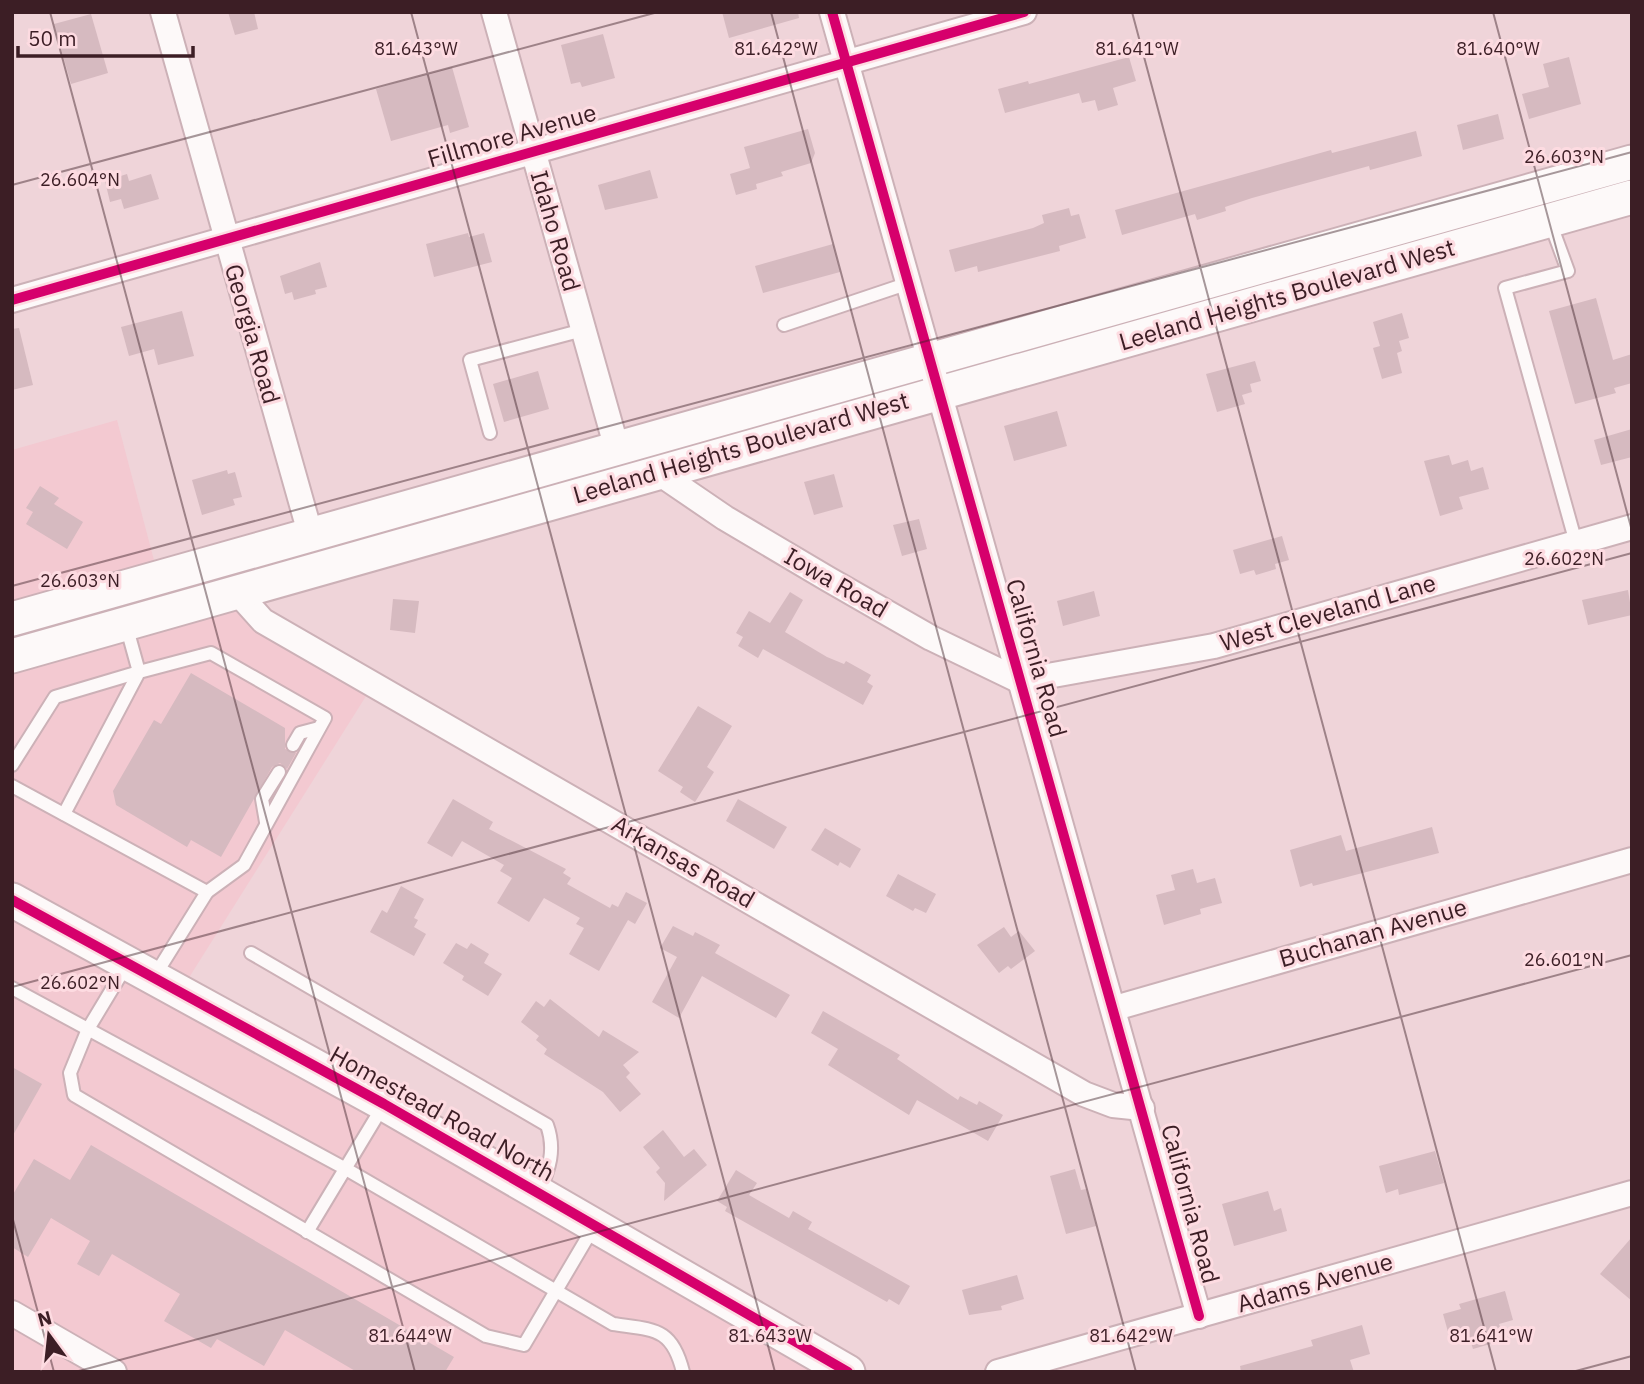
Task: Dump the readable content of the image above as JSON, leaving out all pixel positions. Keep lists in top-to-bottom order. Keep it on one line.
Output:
{"streets":{"main road":["Leeland Heights Boulevard West","Homestead Road North"],"street":["Fillmore Avenue","Idaho Road","Georgia Road","Iowa Road","West Cleveland Lane","California Road","Arkansas Road","Buchanan Avenue","Adams Avenue"]},"crossings":[["Fillmore Avenue","Idaho Road"],["Fillmore Avenue","Georgia Road"],["Fillmore Avenue","California Road"],["Idaho Road","Leeland Heights Boulevard West"],["Leeland Heights Boulevard West","Georgia Road"],["Leeland Heights Boulevard West","Iowa Road"],["Leeland Heights Boulevard West","California Road"],["Leeland Heights Boulevard West","Arkansas Road"],["Iowa Road","West Cleveland Lane"],["Iowa Road","California Road"],["West Cleveland Lane","California Road"],["California Road","Arkansas Road"],["California Road","Buchanan Avenue"],["California Road","Adams Avenue"]],"scale_bar":"50 m","north":"top","coordinates":["81.643°W","81.642°W","81.641°W","81.640°W","26.603°N","26.604°N","26.602°N","26.601°N","81.644°W"]}
